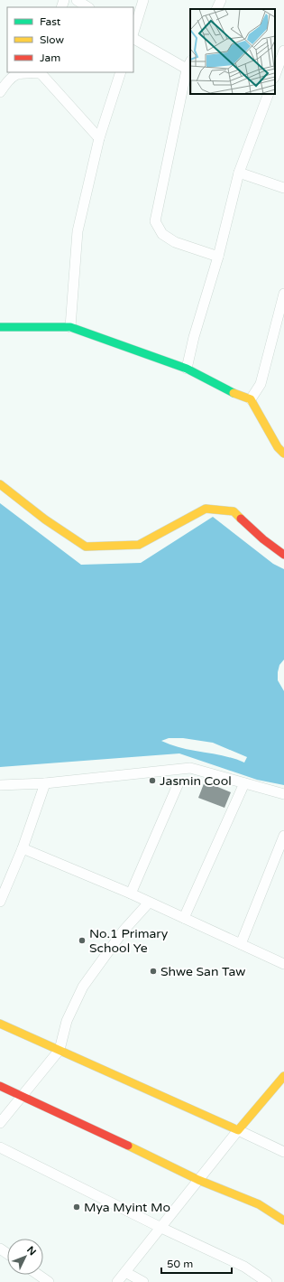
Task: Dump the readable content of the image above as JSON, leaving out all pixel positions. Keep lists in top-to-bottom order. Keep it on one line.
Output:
{"places":["Jasmin Cool","No.1 Primary School Ye","Shwe San Taw","Mya Myint Mo"],"legend":["Fast","Slow","Jam"],"scale_bar":"50 m","north":"top right"}
